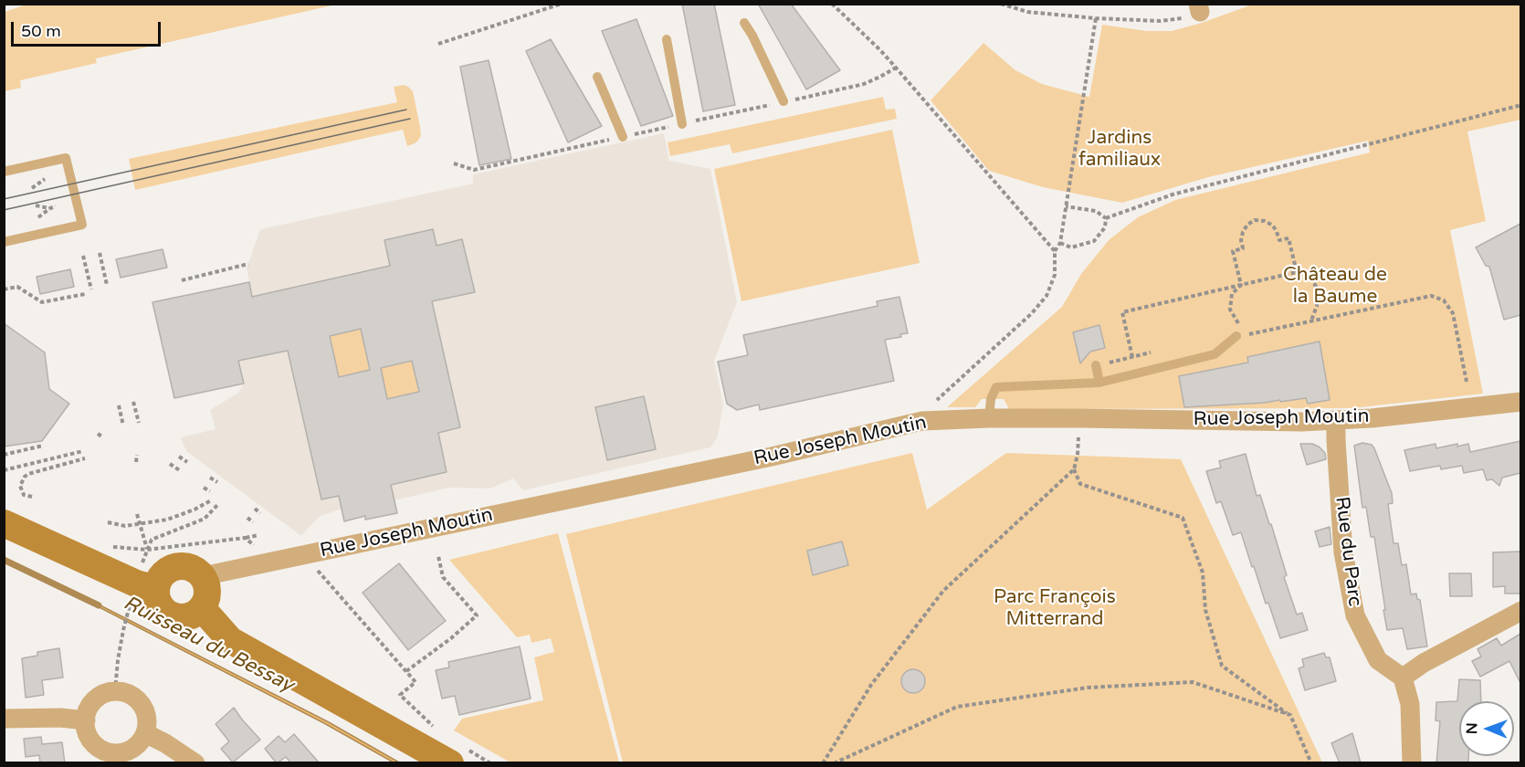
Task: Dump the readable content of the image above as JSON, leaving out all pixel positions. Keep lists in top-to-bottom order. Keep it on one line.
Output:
{"streets":{"street":["Rue Joseph Moutin","Rue du Parc"]},"crossings":[["Rue Joseph Moutin","Rue du Parc"]],"water":["Ruisseau du Bessay"],"parks":["Jardins familiaux","Château de la Baume","Parc François Mitterrand"],"scale_bar":"50 m","north":"left"}
